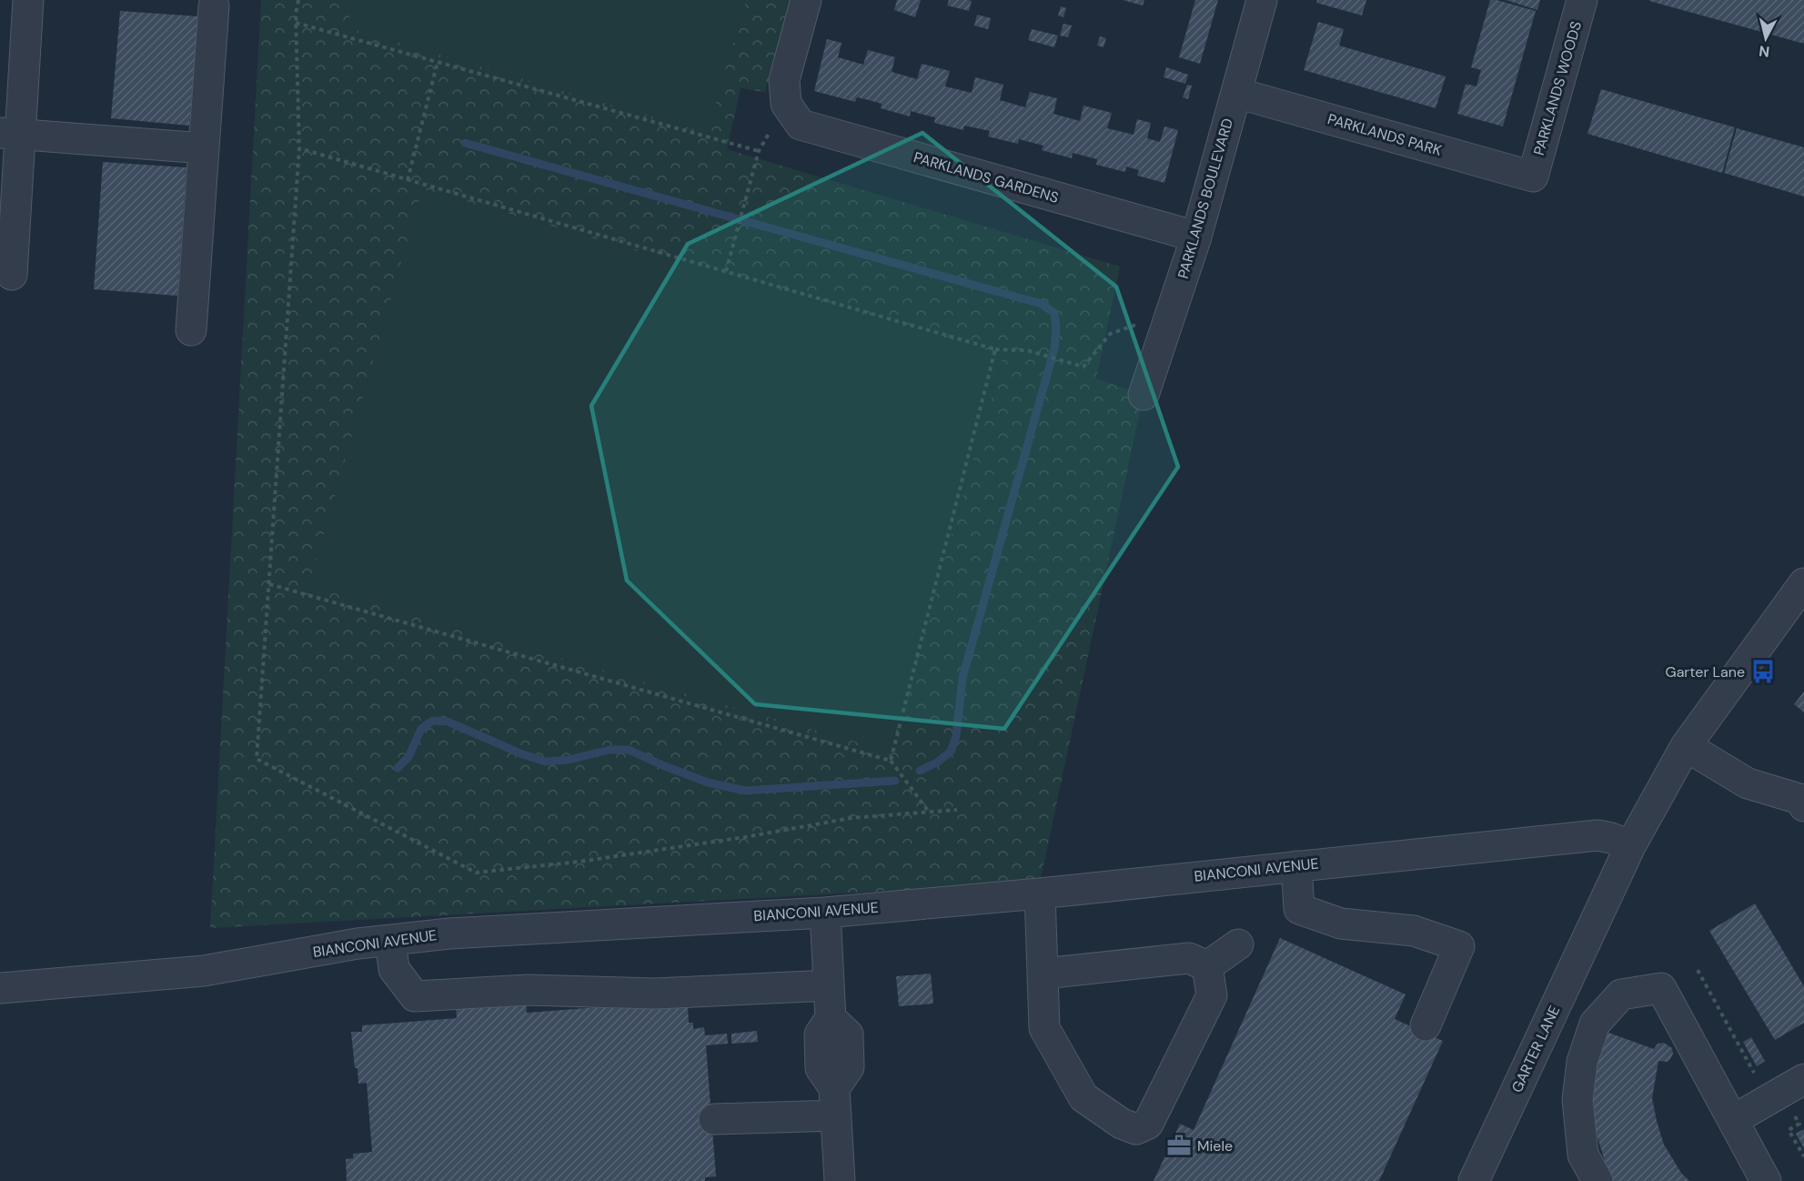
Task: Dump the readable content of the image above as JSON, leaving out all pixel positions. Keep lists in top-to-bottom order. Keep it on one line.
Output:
{"streets":{"street":["PARKLANDS WOODS","PARKLANDS PARK","PARKLANDS GARDENS","PARKLANDS BOULEVARD","BIANCONI AVENUE","GARTER LANE"]},"crossings":[["PARKLANDS WOODS","PARKLANDS PARK"],["PARKLANDS PARK","PARKLANDS BOULEVARD"],["PARKLANDS GARDENS","PARKLANDS BOULEVARD"],["BIANCONI AVENUE","GARTER LANE"]],"places":{"bus stop":["Garter Lane"],"office":["Miele"]},"north":"bottom"}
